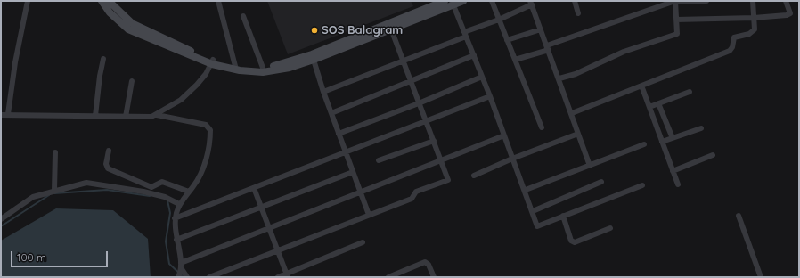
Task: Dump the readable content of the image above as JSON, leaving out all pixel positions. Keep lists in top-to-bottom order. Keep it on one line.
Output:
{"places":["SOS Balagram"],"scale_bar":"100 m"}
